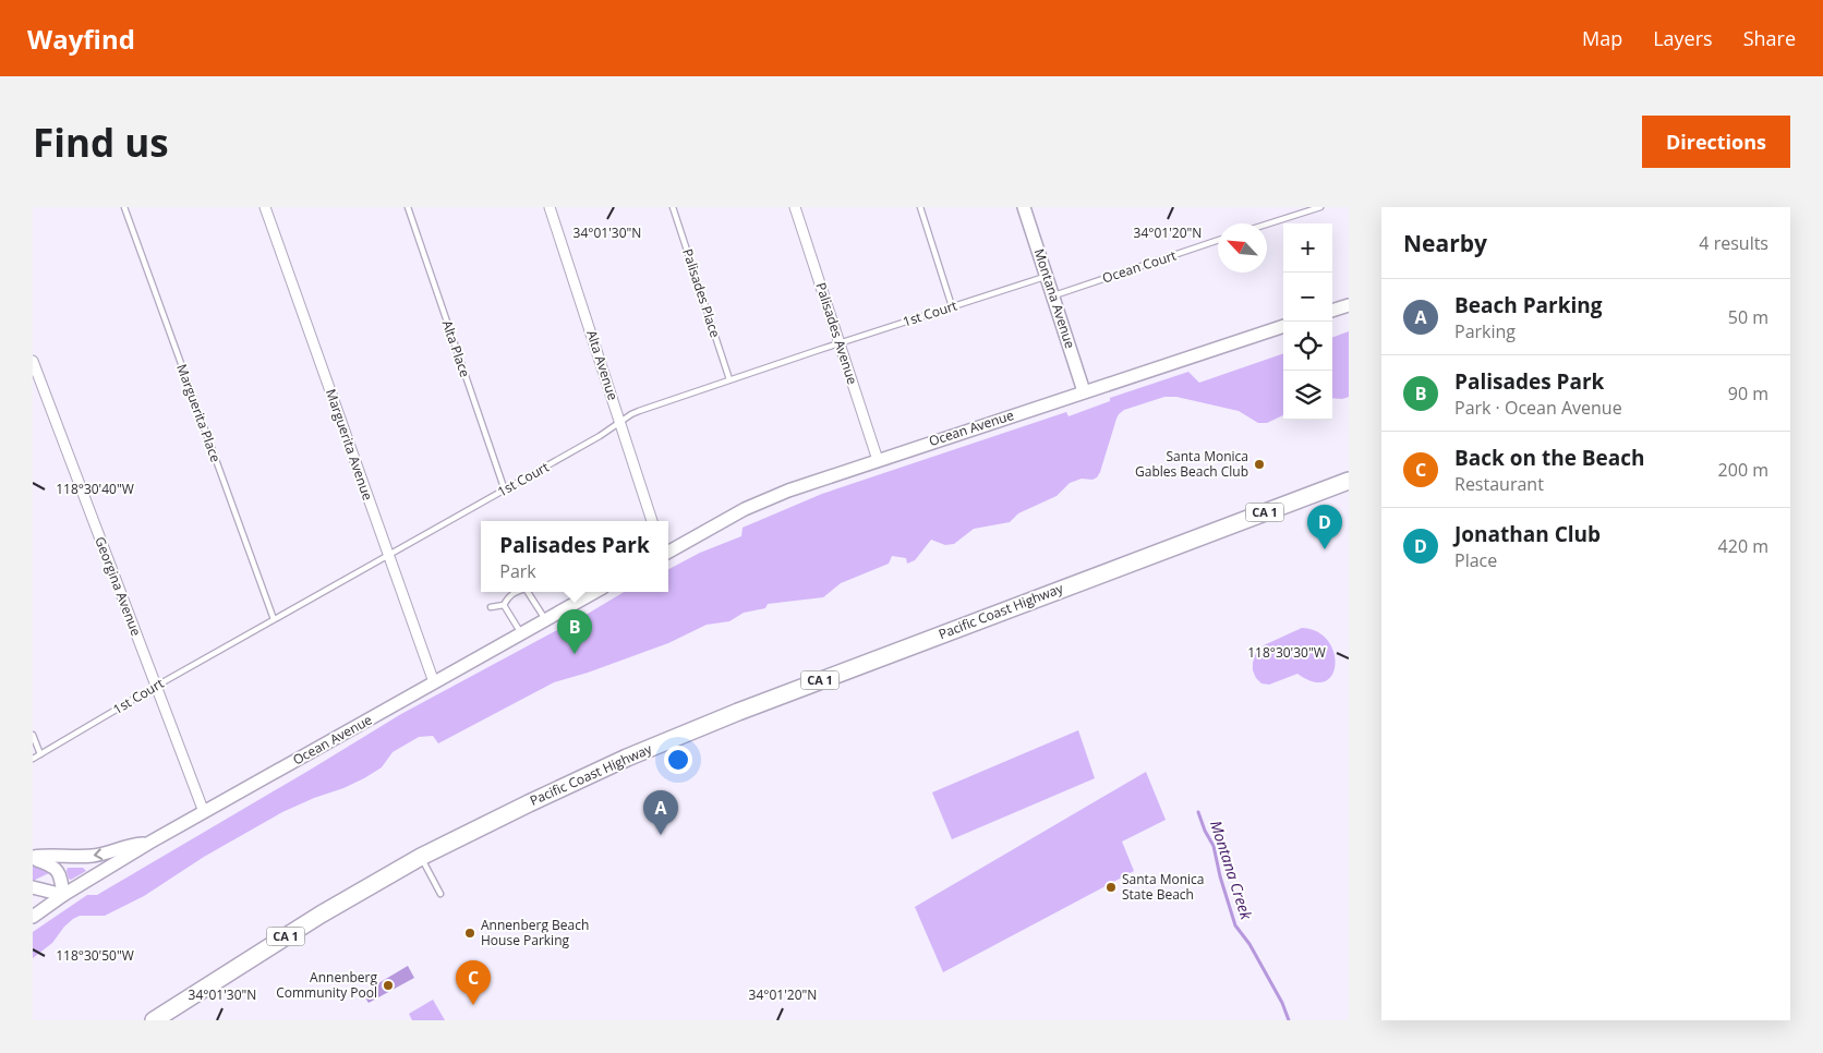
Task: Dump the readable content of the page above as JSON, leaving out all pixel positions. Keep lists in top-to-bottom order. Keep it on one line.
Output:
{"streets":{"highway":["CA 1","Pacific Coast Highway"],"main road":["Montana Avenue","Ocean Avenue"],"street":["Palisades Avenue","Alta Avenue","Marguerita Avenue","Georgina Avenue"],"lane":["Ocean Court","Palisades Place","1st Court","Alta Place","Marguerita Place"]},"crossings":[["Ocean Court","Montana Avenue"],["Palisades Place","1st Court"],["Montana Avenue","1st Court"],["Montana Avenue","Ocean Avenue"],["1st Court","Palisades Avenue"],["1st Court","Alta Place"],["1st Court","Alta Avenue"],["1st Court","Marguerita Place"],["1st Court","Marguerita Avenue"],["1st Court","Georgina Avenue"],["Palisades Avenue","Ocean Avenue"],["Ocean Avenue","Marguerita Avenue"],["Ocean Avenue","Georgina Avenue"]],"water":["Montana Creek"],"places":["Santa Monica Gables Beach Club","Santa Monica State Beach","Annenberg Beach House Parking","Annenberg Community Pool"],"north":"top left","page":{"header":"Wayfind","nav":["Map","Layers","Share"],"buttons":"Directions","title":"Find us","heading":["Nearby","4 results"],"map_buttons":["+","−"],"list":[{"mark":"A","name":"Beach Parking","note":"Parking","value":"50 m"},{"mark":"B","name":"Palisades Park","note":"Park · Ocean Avenue","value":"90 m"},{"mark":"C","name":"Back on the Beach","note":"Restaurant","value":"200 m"},{"mark":"D","name":"Jonathan Club","note":"Place","value":"420 m"}],"pins":["D","B","A","C"],"popup":["Palisades Park","Park"]},"coordinates":["34°01'30\"N","34°01'20\"N","118°30'40\"W","118°30'30\"W","118°30'50\"W"]}
